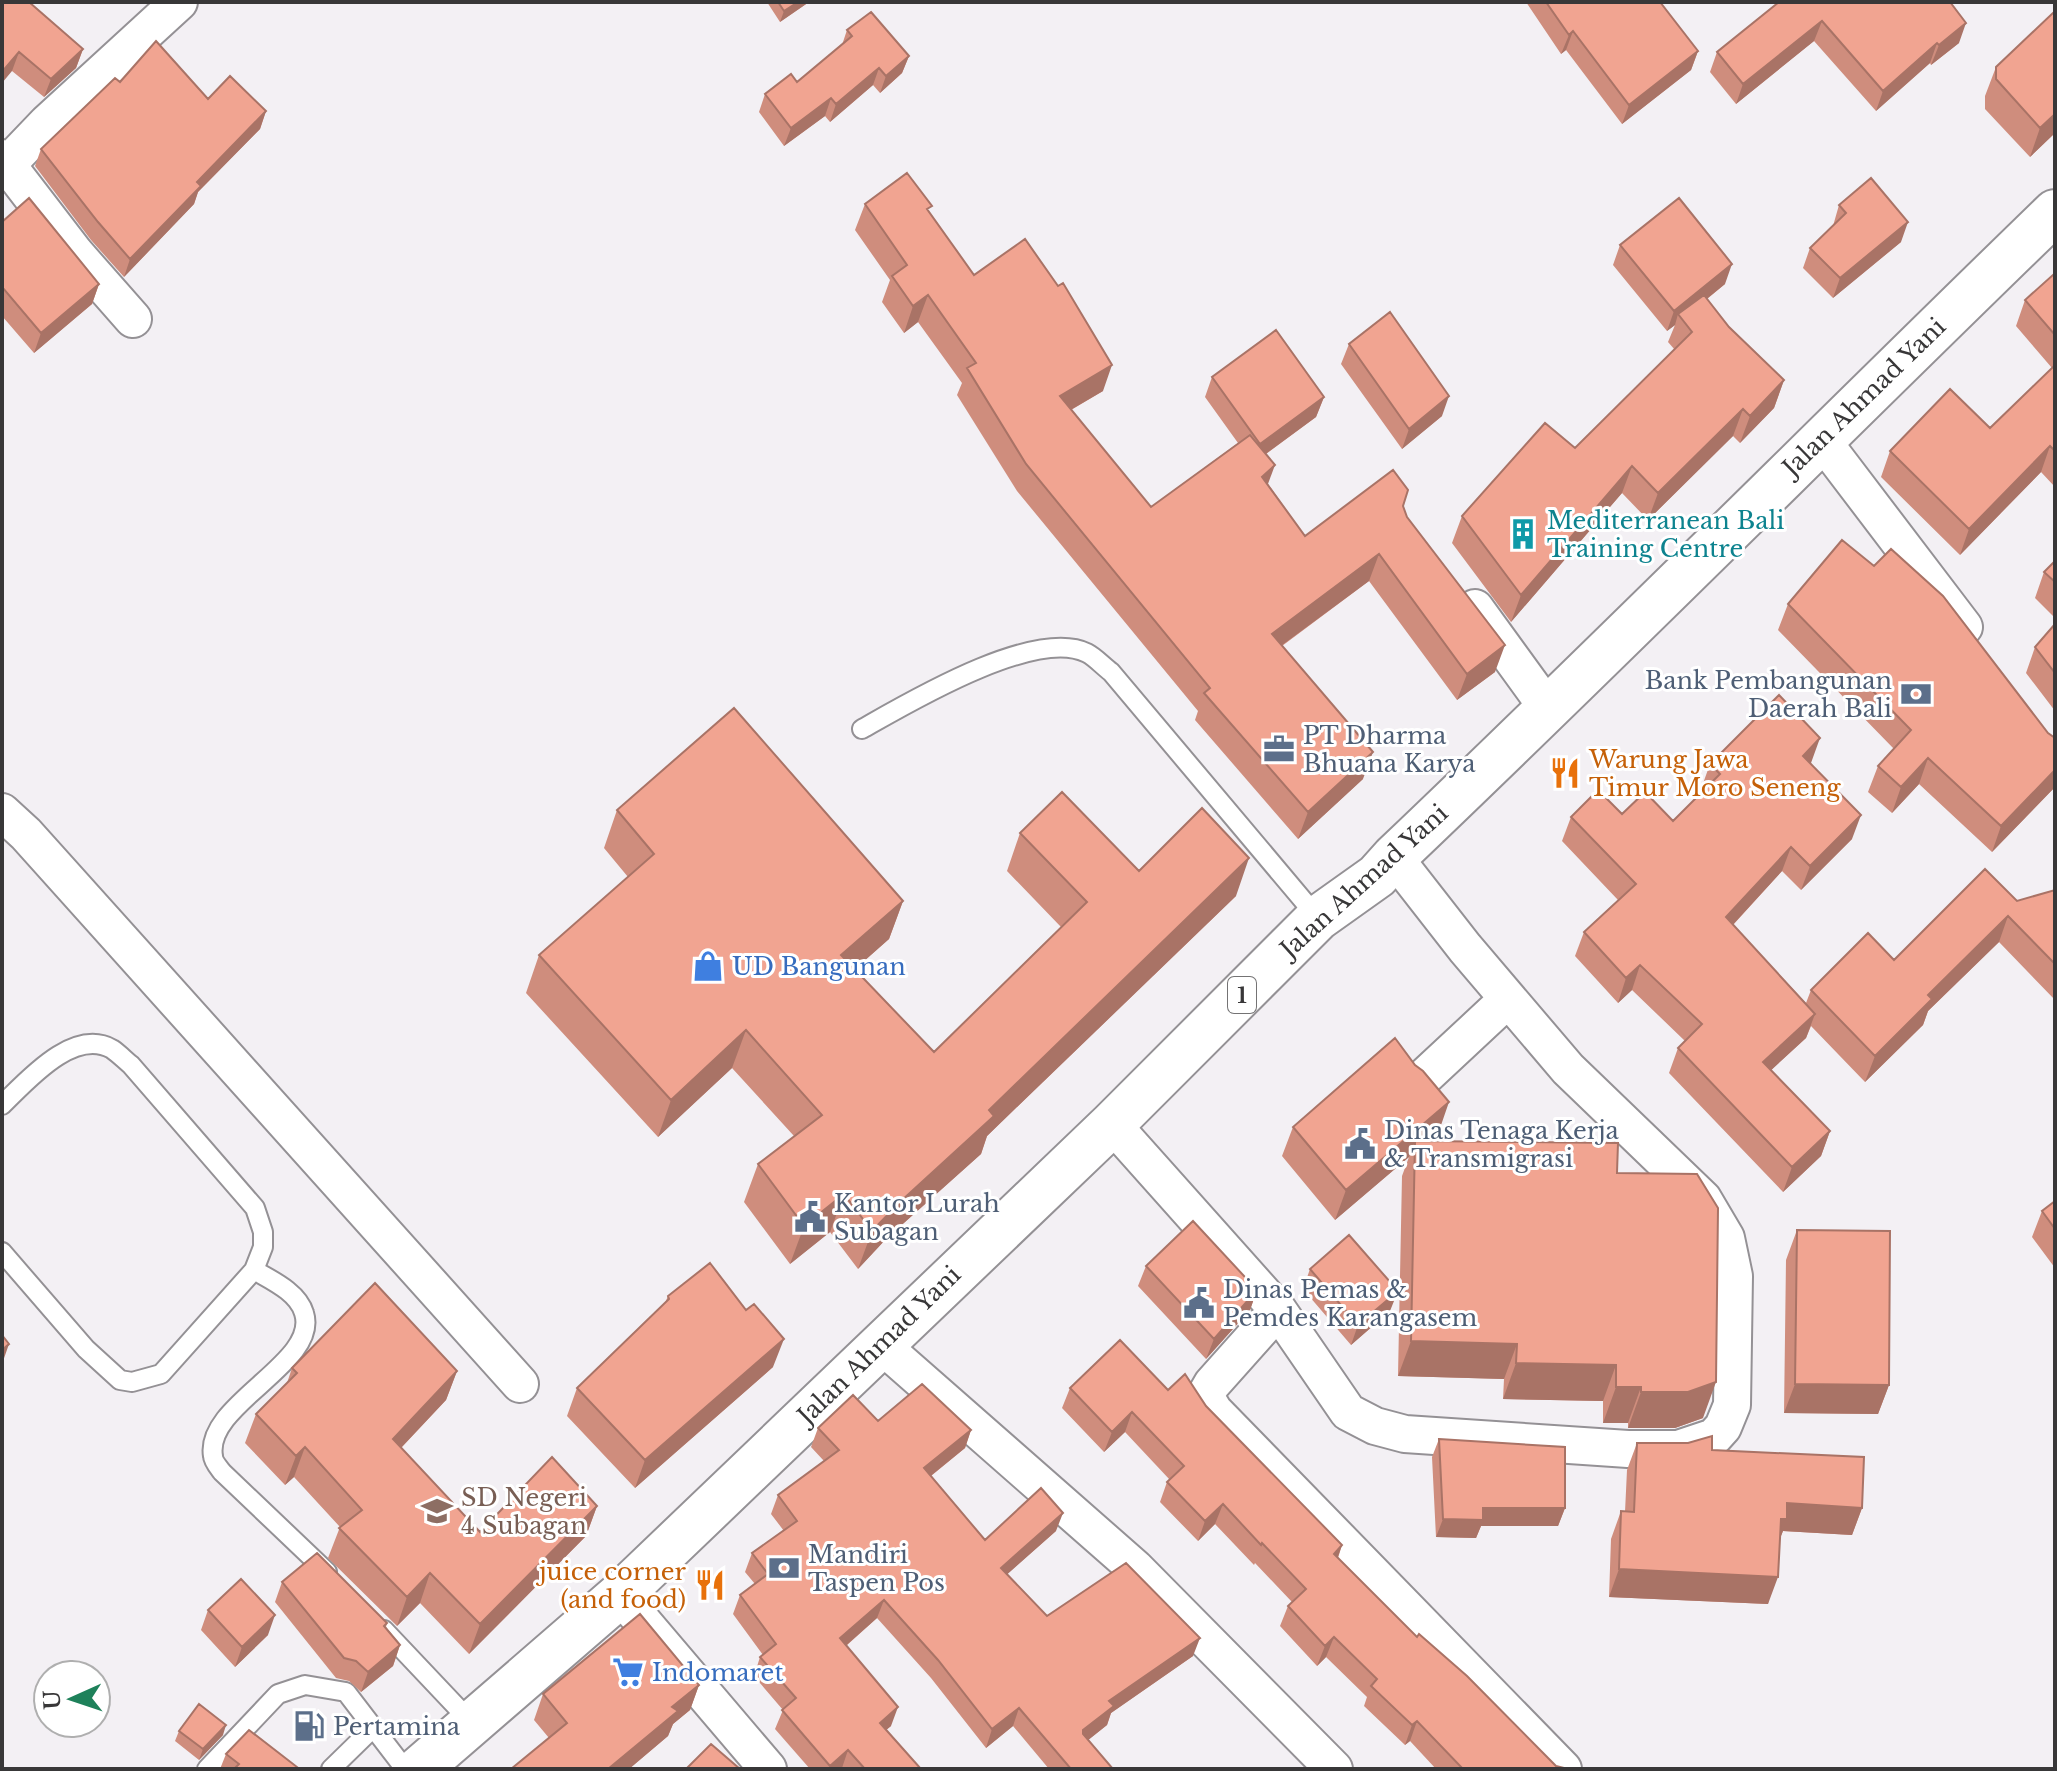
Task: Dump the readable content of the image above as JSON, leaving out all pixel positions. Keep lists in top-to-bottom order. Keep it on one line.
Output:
{"streets":{"highway":["Jalan Ahmad Yani","1"]},"places":{"building":["Mediterranean Bali Training Centre"],"bank":["Bank Pembangunan Daerah Bali","Mandiri Taspen Pos"],"office":["PT Dharma Bhuana Karya"],"restaurant":["Warung Jawa Timur Moro Seneng","juice corner (and food)"],"shop":["UD Bangunan"],"public building":["Dinas Tenaga Kerja & Transmigrasi","Kantor Lurah Subagan","Dinas Pemas & Pemdes Karangasem"],"school or university":["SD Negeri 4 Subagan"],"supermarket":["Indomaret"],"fuel station":["Pertamina"]},"north":"left"}
